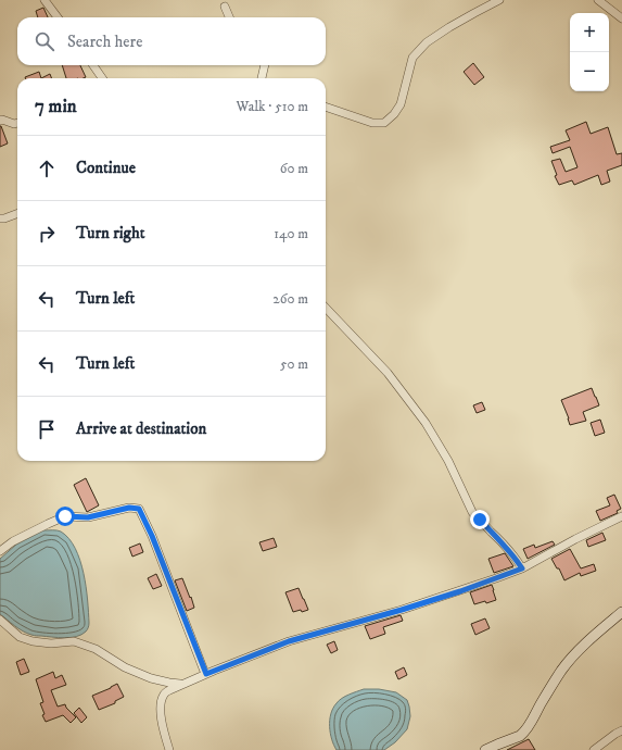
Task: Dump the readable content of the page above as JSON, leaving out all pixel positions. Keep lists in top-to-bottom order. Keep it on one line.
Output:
{"page":{"map_buttons":["+","−"],"search":"Search here","heading":["7 min","Walk · 510 m"],"list":[["Continue","60 m"],["Turn right","140 m"],["Turn left","260 m"],["Turn left","50 m"],"Arrive at destination"]}}
